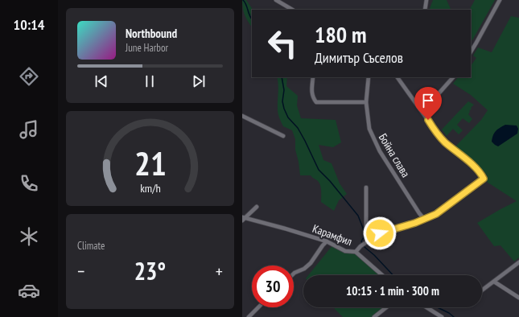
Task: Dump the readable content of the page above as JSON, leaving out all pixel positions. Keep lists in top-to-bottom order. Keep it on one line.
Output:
{"streets":{"street":["Бойна слава","Карамфил"]},"page":{"tabs":"10:14","turn":["180 m","Димитър Съселов"],"song":["Northbound","June Harbor"],"tile":"Climate","heat":["−","23°","+"],"limit":"30","trip":"10:15 · 1 min · 300 m","gauge":["21","km/h"]}}
